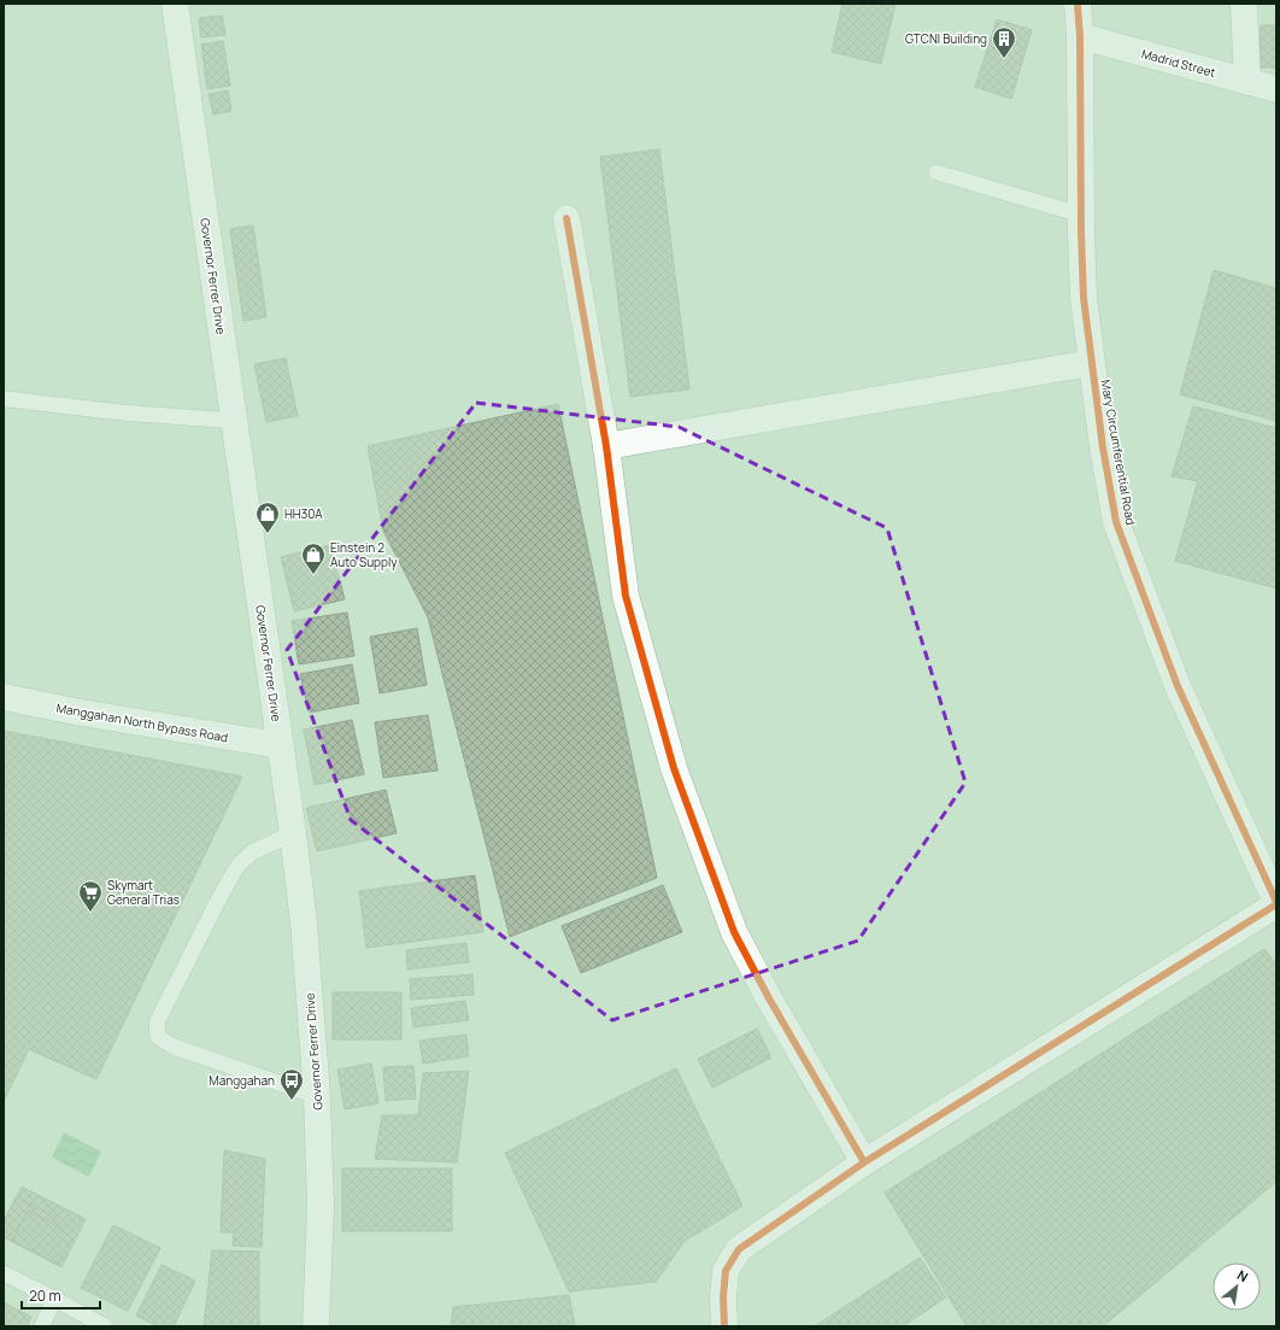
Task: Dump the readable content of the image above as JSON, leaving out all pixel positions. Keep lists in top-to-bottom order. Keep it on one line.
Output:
{"streets":{"street":["Madrid Street","Governor Ferrer Drive","Mary Circumferential Road","Manggahan North Bypass Road"]},"crossings":[["Madrid Street","Mary Circumferential Road"],["Governor Ferrer Drive","Manggahan North Bypass Road"]],"places":{"building":["GTCNI Building"],"shop":["HH30A","Einstein 2 Auto Supply"],"supermarket":["Skymart General Trias"],"bus stop":["Manggahan"]},"scale_bar":"20 m","north":"top right"}
